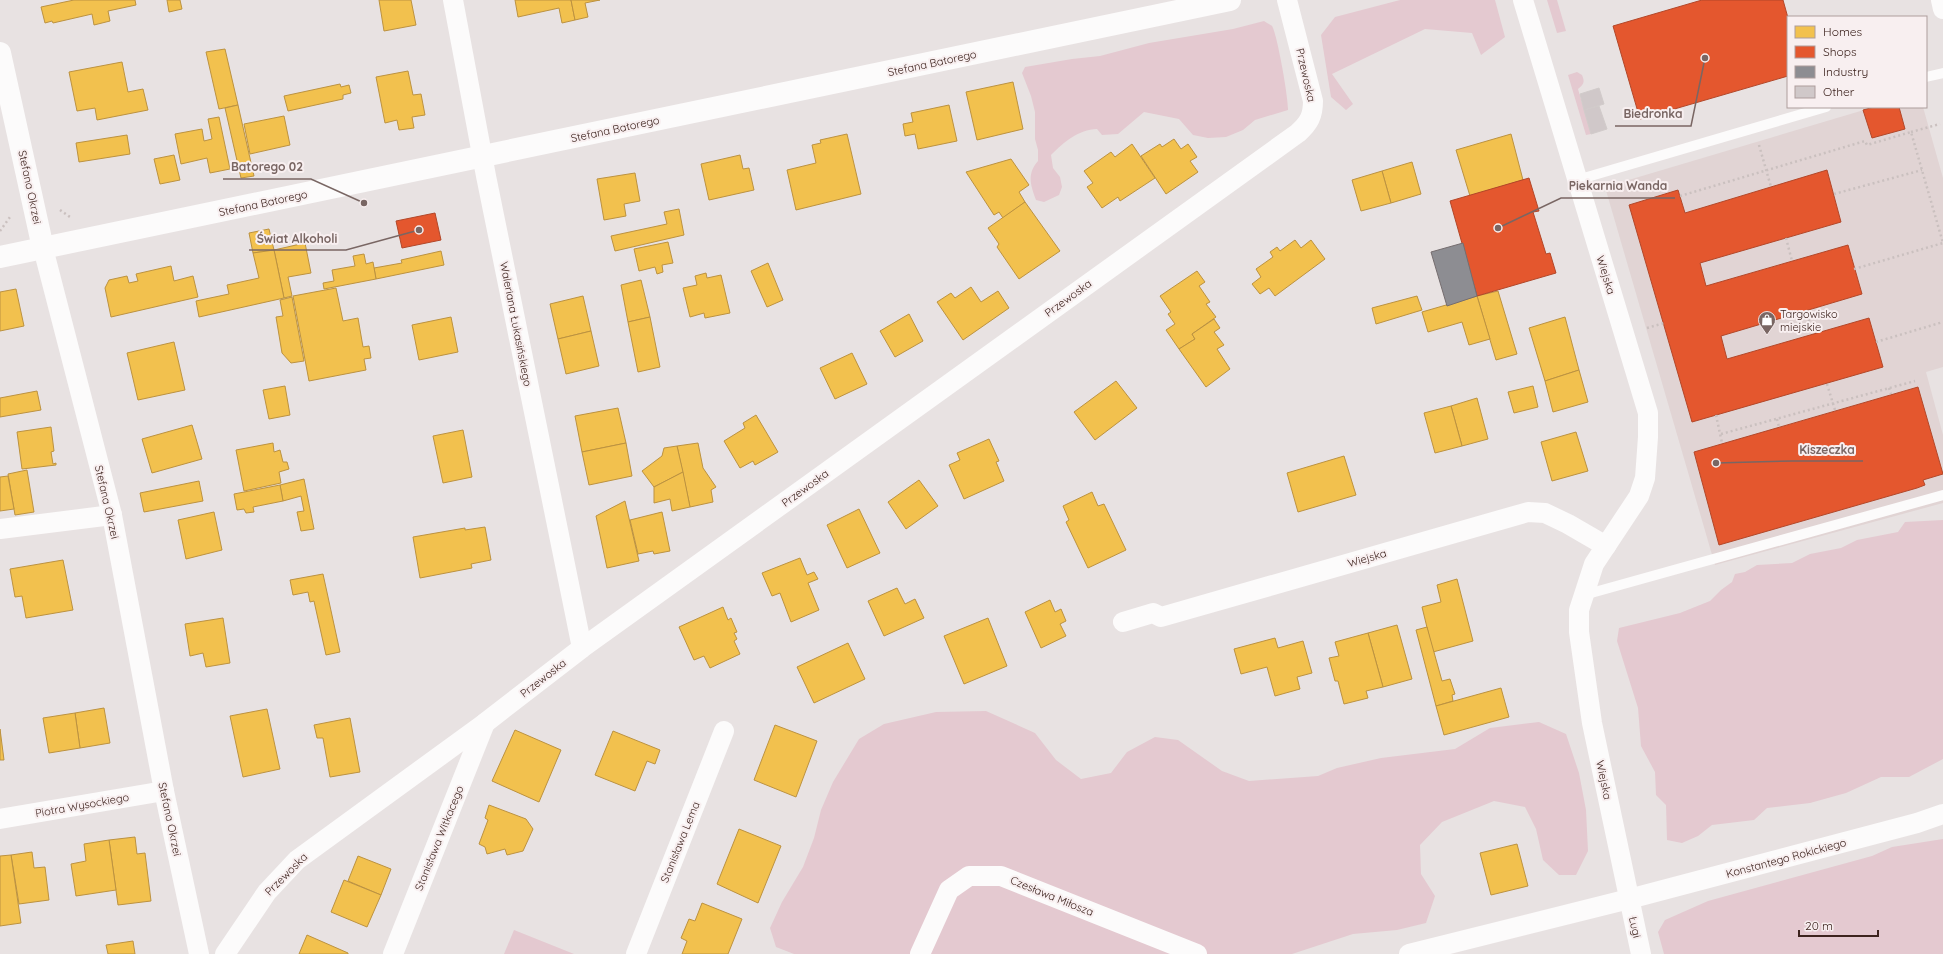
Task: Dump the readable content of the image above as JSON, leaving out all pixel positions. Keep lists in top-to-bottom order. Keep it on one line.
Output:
{"streets":{"street":["Stefana Batorego","Przewoska","Stefana Okrzei","Wiejska","Waleriana Łukasińskiego","Piotra Wysockiego","Stanisława Witkacego","Stanisława Lema","Konstantego Rokickiego","Czesława Miłosza","Ługi"]},"crossings":[["Stefana Batorego","Stefana Okrzei"],["Stefana Batorego","Waleriana Łukasińskiego"],["Przewoska","Waleriana Łukasińskiego"],["Przewoska","Stanisława Witkacego"],["Stefana Okrzei","Piotra Wysockiego"],["Wiejska","Konstantego Rokickiego"],["Wiejska","Ługi"],["Konstantego Rokickiego","Ługi"]],"places":{"other":["Biedronka","Batorego 02","Piekarnia Wanda","Świat Alkoholi","Kiszeczka"],"shop":["Targowisko miejskie"]},"legend":["Homes","Shops","Industry","Other"],"scale_bar":"20 m"}
